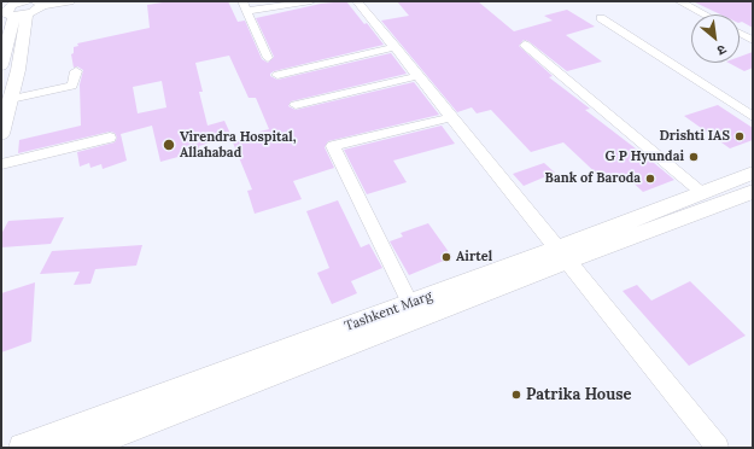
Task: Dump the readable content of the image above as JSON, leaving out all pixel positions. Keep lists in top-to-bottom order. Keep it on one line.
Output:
{"streets":{"street":["Tashkent Marg"]},"places":["Drishti IAS","Virendra Hospital, Allahabad","G P Hyundai","Bank of Baroda","Airtel","Patrika House"],"north":"bottom right"}
